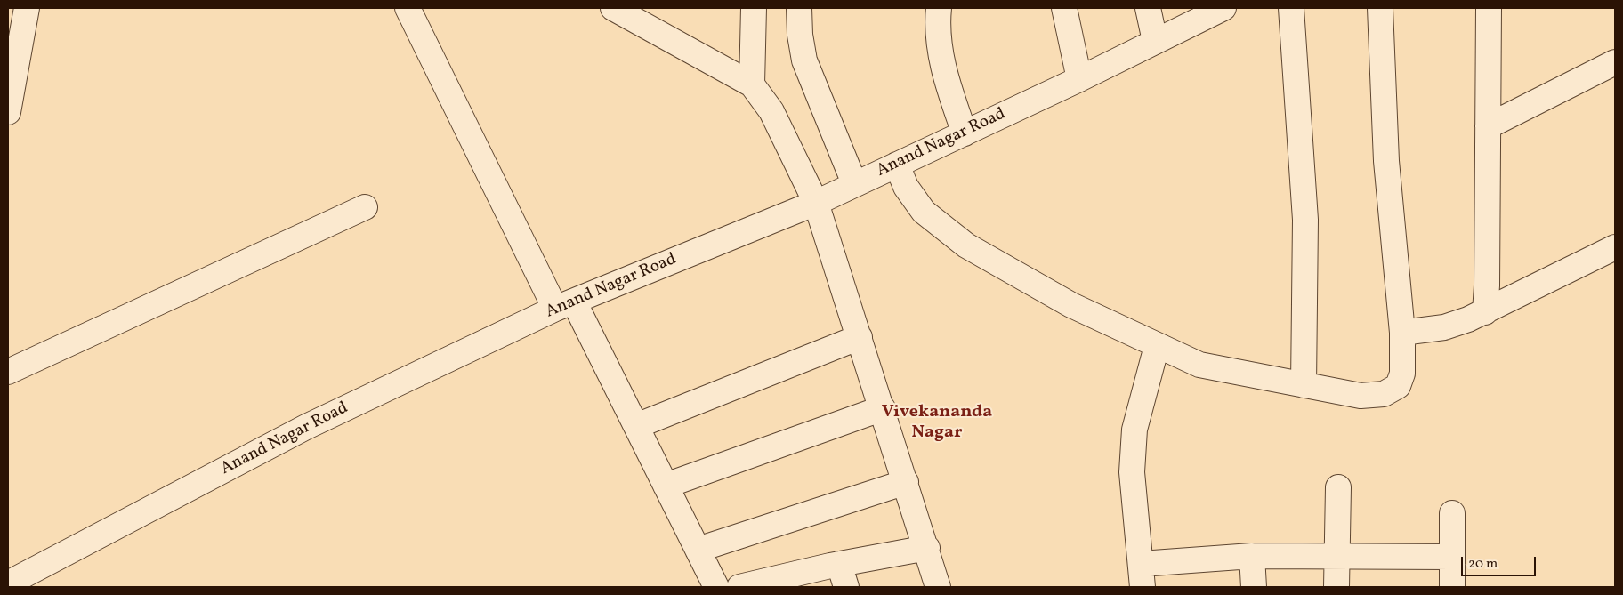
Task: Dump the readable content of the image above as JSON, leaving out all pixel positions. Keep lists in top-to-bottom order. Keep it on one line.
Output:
{"streets":{"street":["Anand Nagar Road"]},"districts":["Vivekananda Nagar"],"scale_bar":"20 m"}
